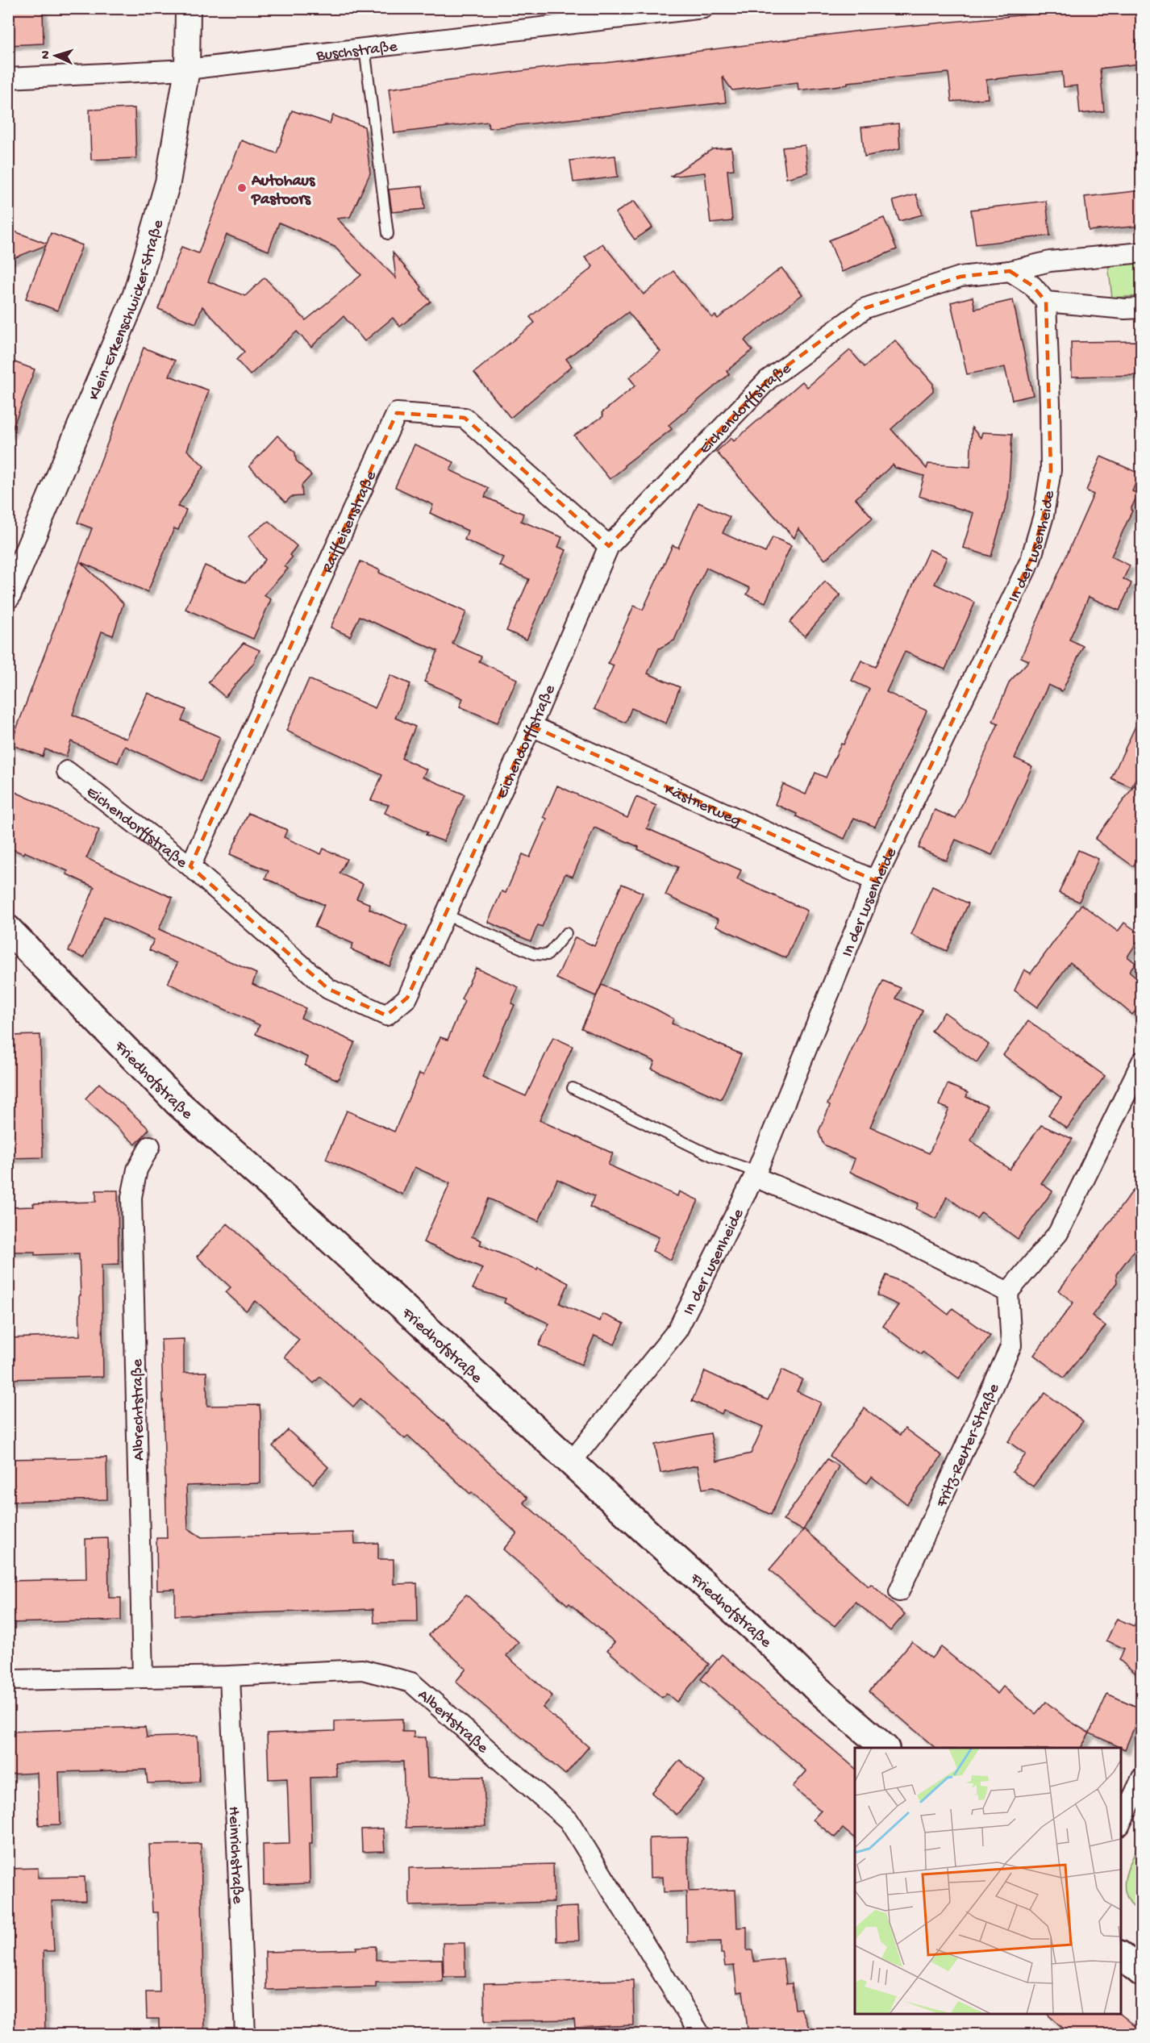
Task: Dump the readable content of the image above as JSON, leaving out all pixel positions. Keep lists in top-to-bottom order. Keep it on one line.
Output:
{"streets":{"main road":["Friedhofstraße"],"street":["Buschstraße","Klein-Erkenschwicker-Straße","Eichendorffstraße","Raiffeisenstraße","In der Lusenheide","Kästnerweg","Albrechtstraße","Fritz-Reuter-Straße","Albertstraße","Heinrichstraße"]},"crossings":[["Buschstraße","Klein-Erkenschwicker-Straße"],["Eichendorffstraße","Raiffeisenstraße"],["Eichendorffstraße","Kästnerweg"],["In der Lusenheide","Kästnerweg"],["In der Lusenheide","Friedhofstraße"],["Albrechtstraße","Albertstraße"],["Albertstraße","Heinrichstraße"]],"places":["Autohaus Pastoors"],"north":"left"}
